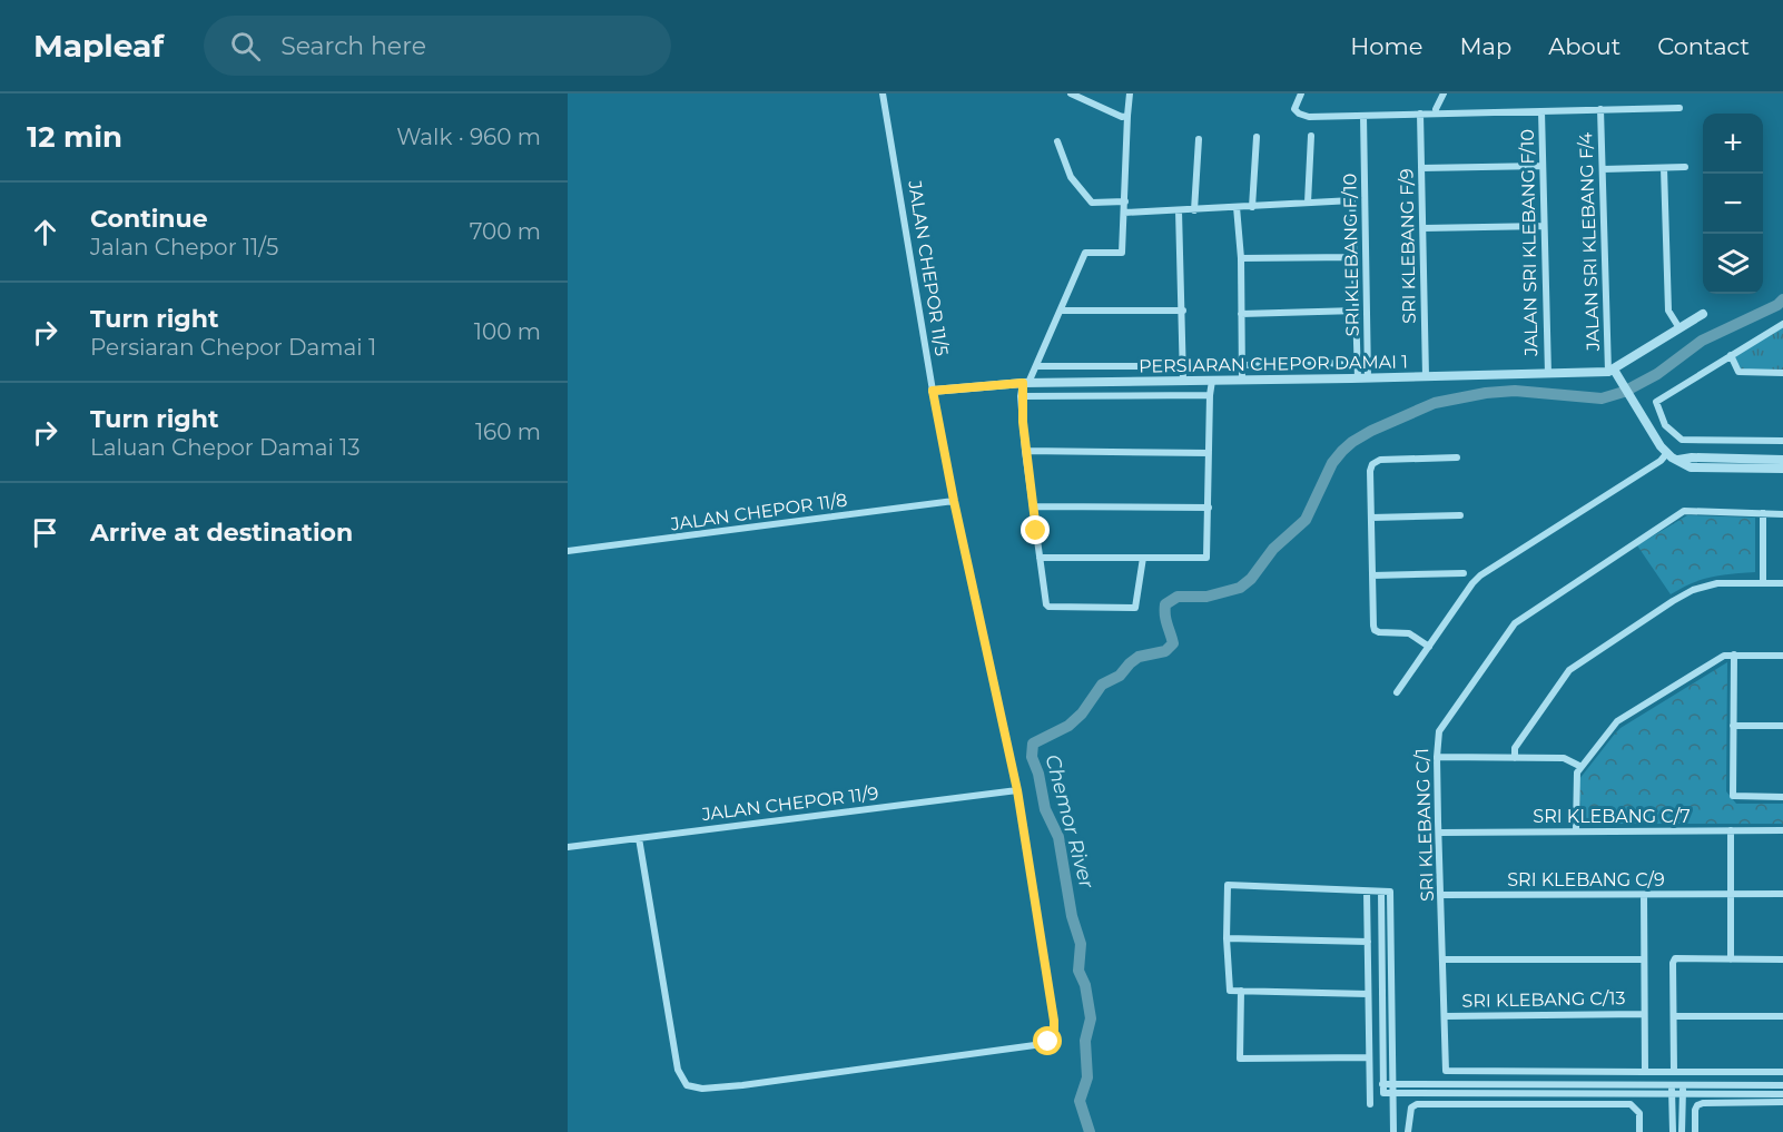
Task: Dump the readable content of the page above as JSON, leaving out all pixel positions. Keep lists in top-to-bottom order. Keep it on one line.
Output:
{"streets":{"street":["JALAN SRI KLEBANG F/4","JALAN SRI KLEBANG F/10","SRI KLEBANG F/9","SRI KLEBANG F/10","JALAN CHEPOR 11/5","PERSIARAN CHEPOR DAMAI 1","JALAN CHEPOR 11/8","JALAN CHEPOR 11/9","SRI KLEBANG C/7","SRI KLEBANG C/1","SRI KLEBANG C/9","SRI KLEBANG C/13"]},"crossings":[["JALAN SRI KLEBANG F/4","PERSIARAN CHEPOR DAMAI 1"],["JALAN SRI KLEBANG F/10","PERSIARAN CHEPOR DAMAI 1"],["SRI KLEBANG F/9","PERSIARAN CHEPOR DAMAI 1"],["SRI KLEBANG F/10","PERSIARAN CHEPOR DAMAI 1"],["JALAN CHEPOR 11/5","PERSIARAN CHEPOR DAMAI 1"],["JALAN CHEPOR 11/5","JALAN CHEPOR 11/8"],["JALAN CHEPOR 11/5","JALAN CHEPOR 11/9"],["SRI KLEBANG C/7","SRI KLEBANG C/1"],["SRI KLEBANG C/1","SRI KLEBANG C/9"],["SRI KLEBANG C/1","SRI KLEBANG C/13"]],"water":["Chemor River"],"page":{"header":"Mapleaf","search":"Search here","nav":["Home","Map","About","Contact"],"heading":["12 min","Walk · 960 m"],"map_buttons":["+","−"],"list":[["Continue","Jalan Chepor 11/5","700 m"],["Turn right","Persiaran Chepor Damai 1","100 m"],["Turn right","Laluan Chepor Damai 13","160 m"],"Arrive at destination"]}}
